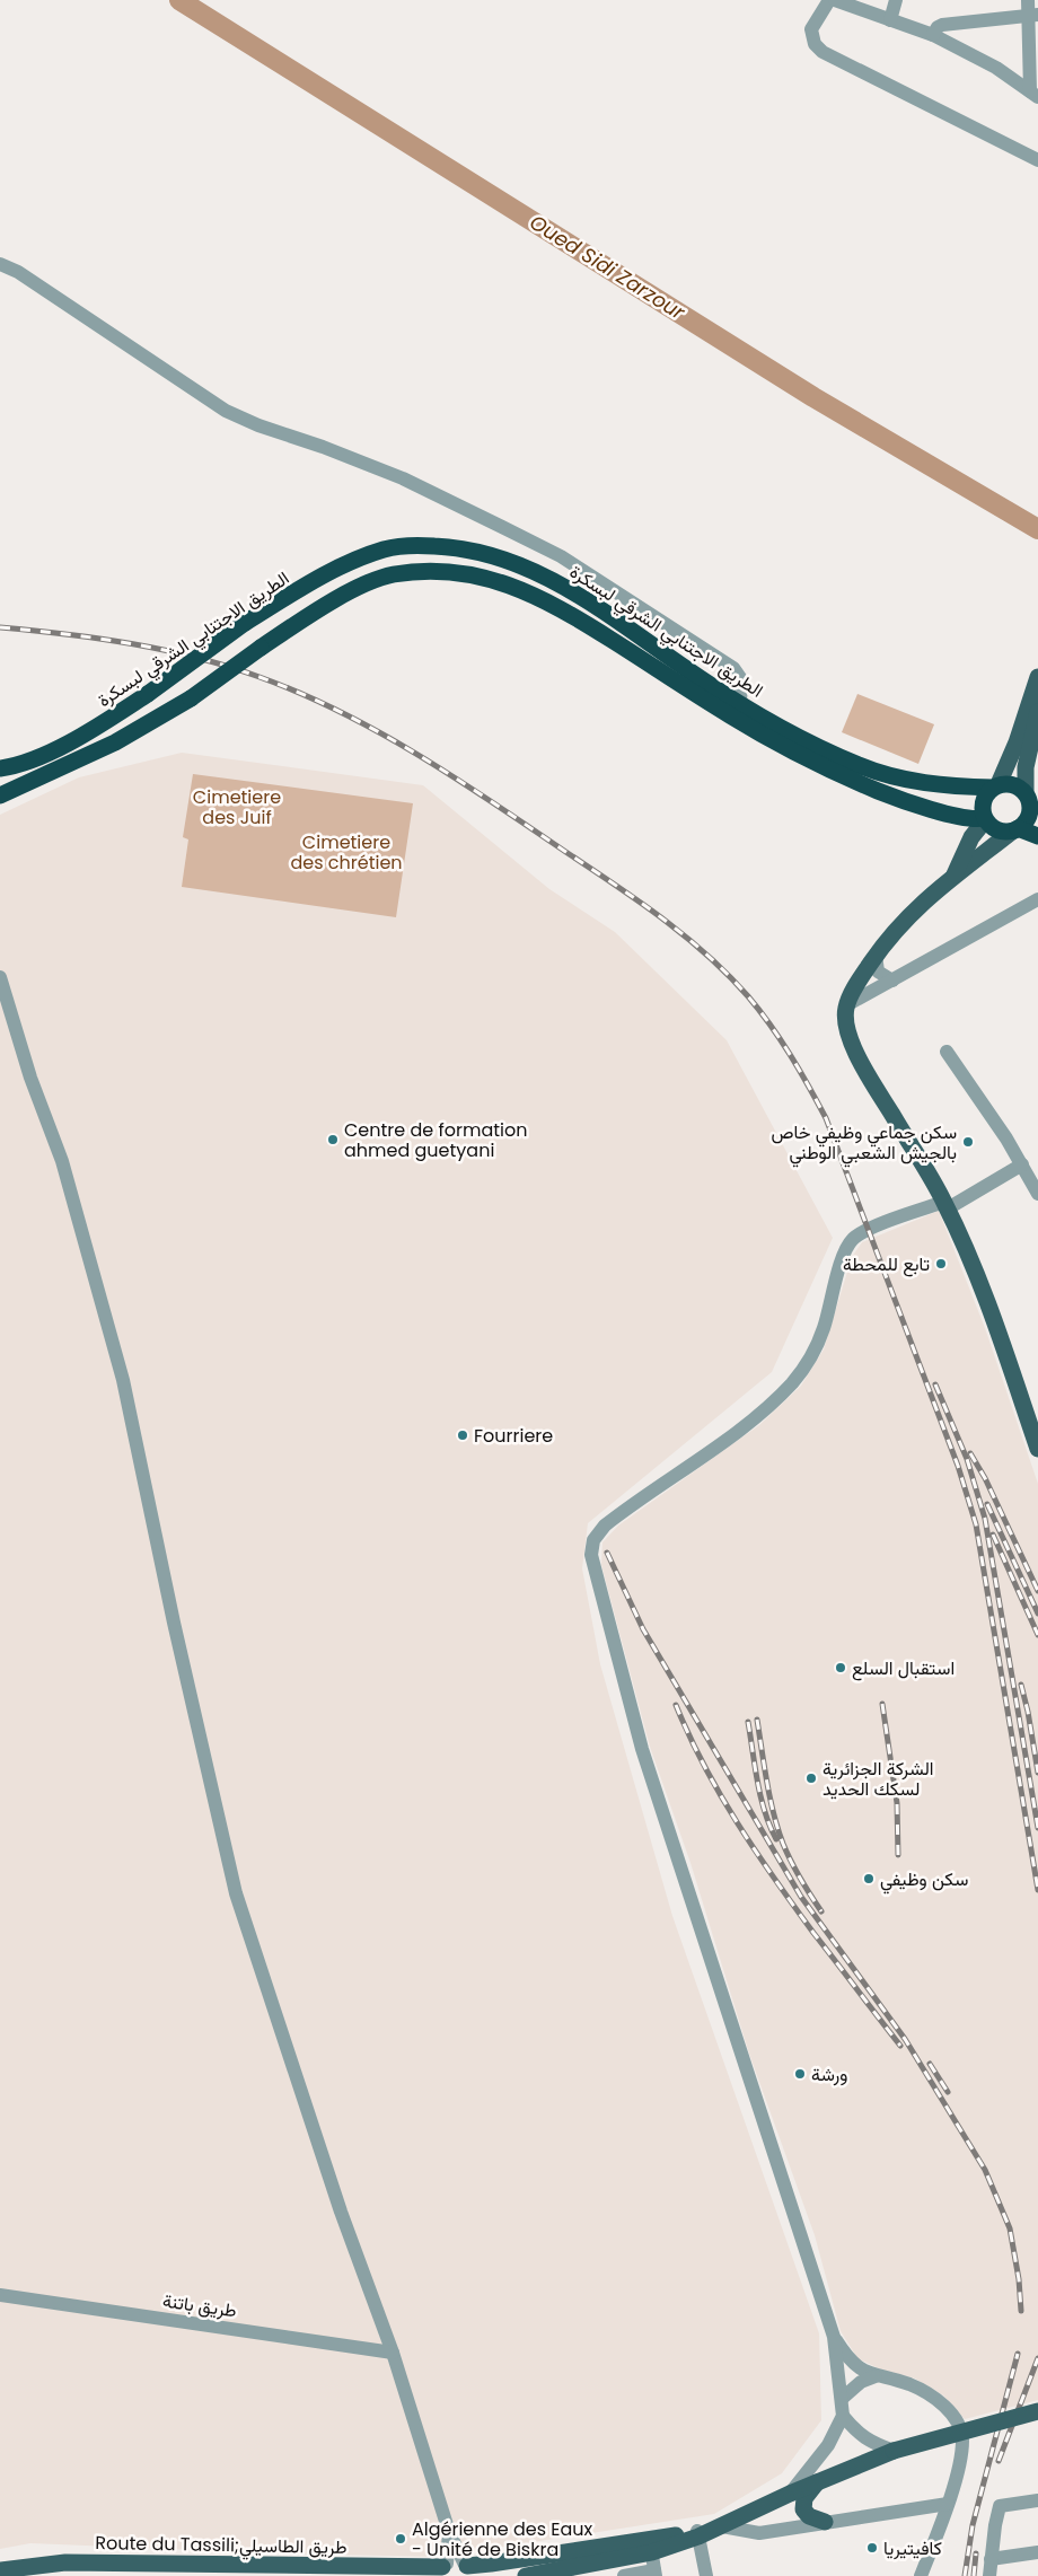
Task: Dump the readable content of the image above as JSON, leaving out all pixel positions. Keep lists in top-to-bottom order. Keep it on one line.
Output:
{"streets":{"highway":["الطريق الاجتنابي الشرقي لبسكرة"],"main road":["Route du Tassili;طريق الطاسيلي"],"street":["طريق باتنة"]},"water":["Oued Sidi Zarzour"],"parks":["Cimetiere des Juif","Cimetiere des chrétien"],"places":["Centre de formation ahmed guetyani","سكن جماعي وظيفي خاص بالجيش الشعبي الوطني","تابع للمحطة","Fourriere","استقبال السلع","الشركة الجزائرية لسكك الحديد","سكن وظيفي","ورشة","Algérienne des Eaux - Unité de Biskra","كافيتيريا"]}
